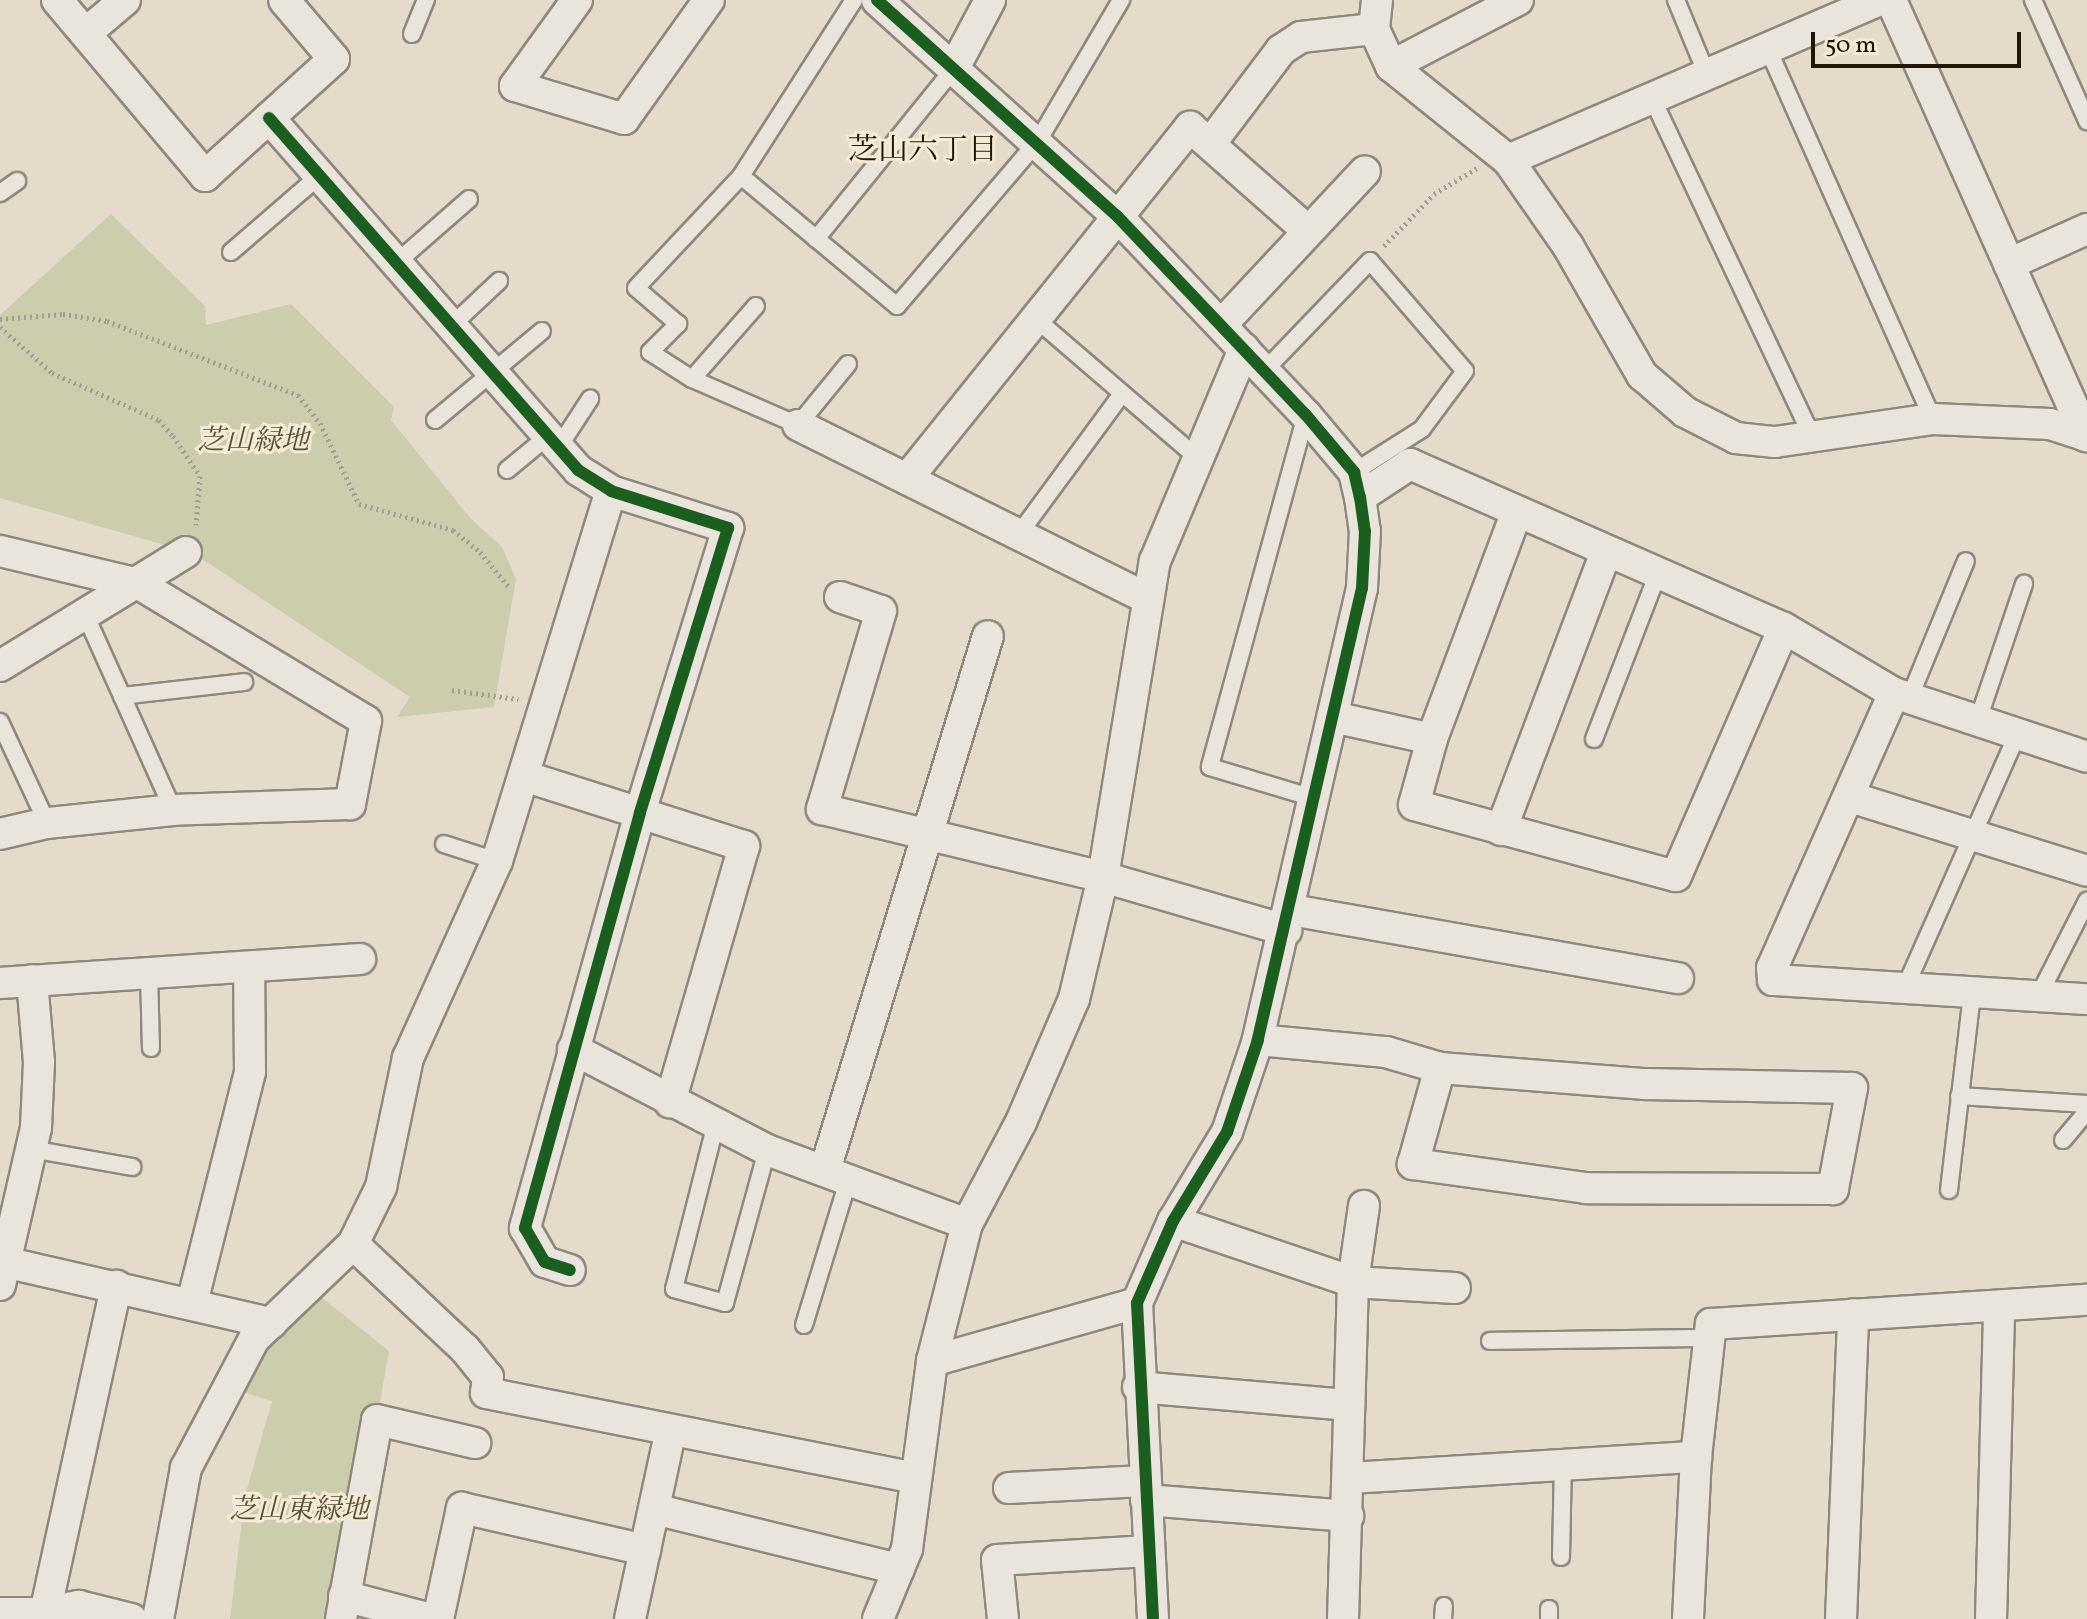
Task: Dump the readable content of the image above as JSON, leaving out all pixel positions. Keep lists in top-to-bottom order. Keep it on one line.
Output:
{"districts":["芝山六丁目"],"parks":["芝山緑地","芝山東緑地"],"scale_bar":"50 m"}
